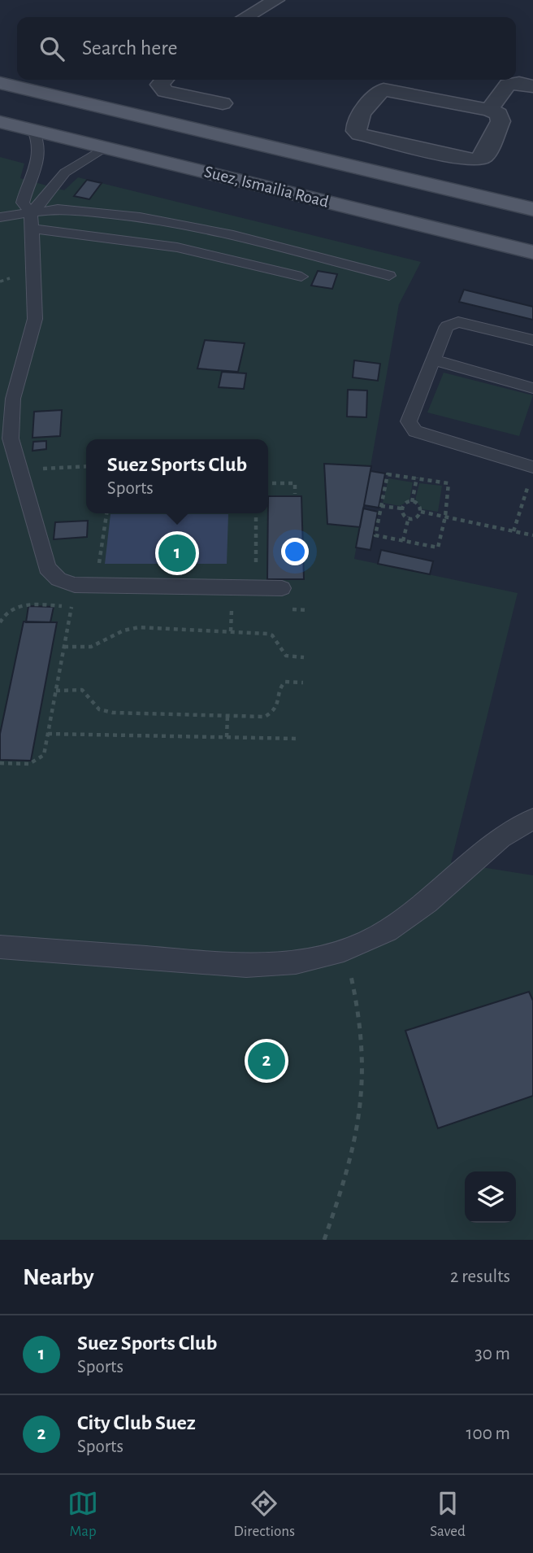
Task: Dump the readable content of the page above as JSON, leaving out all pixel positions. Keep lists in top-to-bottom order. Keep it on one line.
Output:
{"streets":{"main road":["Suez, Ismailia Road"]},"page":{"search":"Search here","popup":["Suez Sports Club","Sports"],"pins":["1","2"],"heading":["Nearby","2 results"],"list":[{"mark":"1","name":"Suez Sports Club","note":"Sports","value":"30 m"},{"mark":"2","name":"City Club Suez","note":"Sports","value":"100 m"}],"nav":["Map","Directions","Saved"]}}
